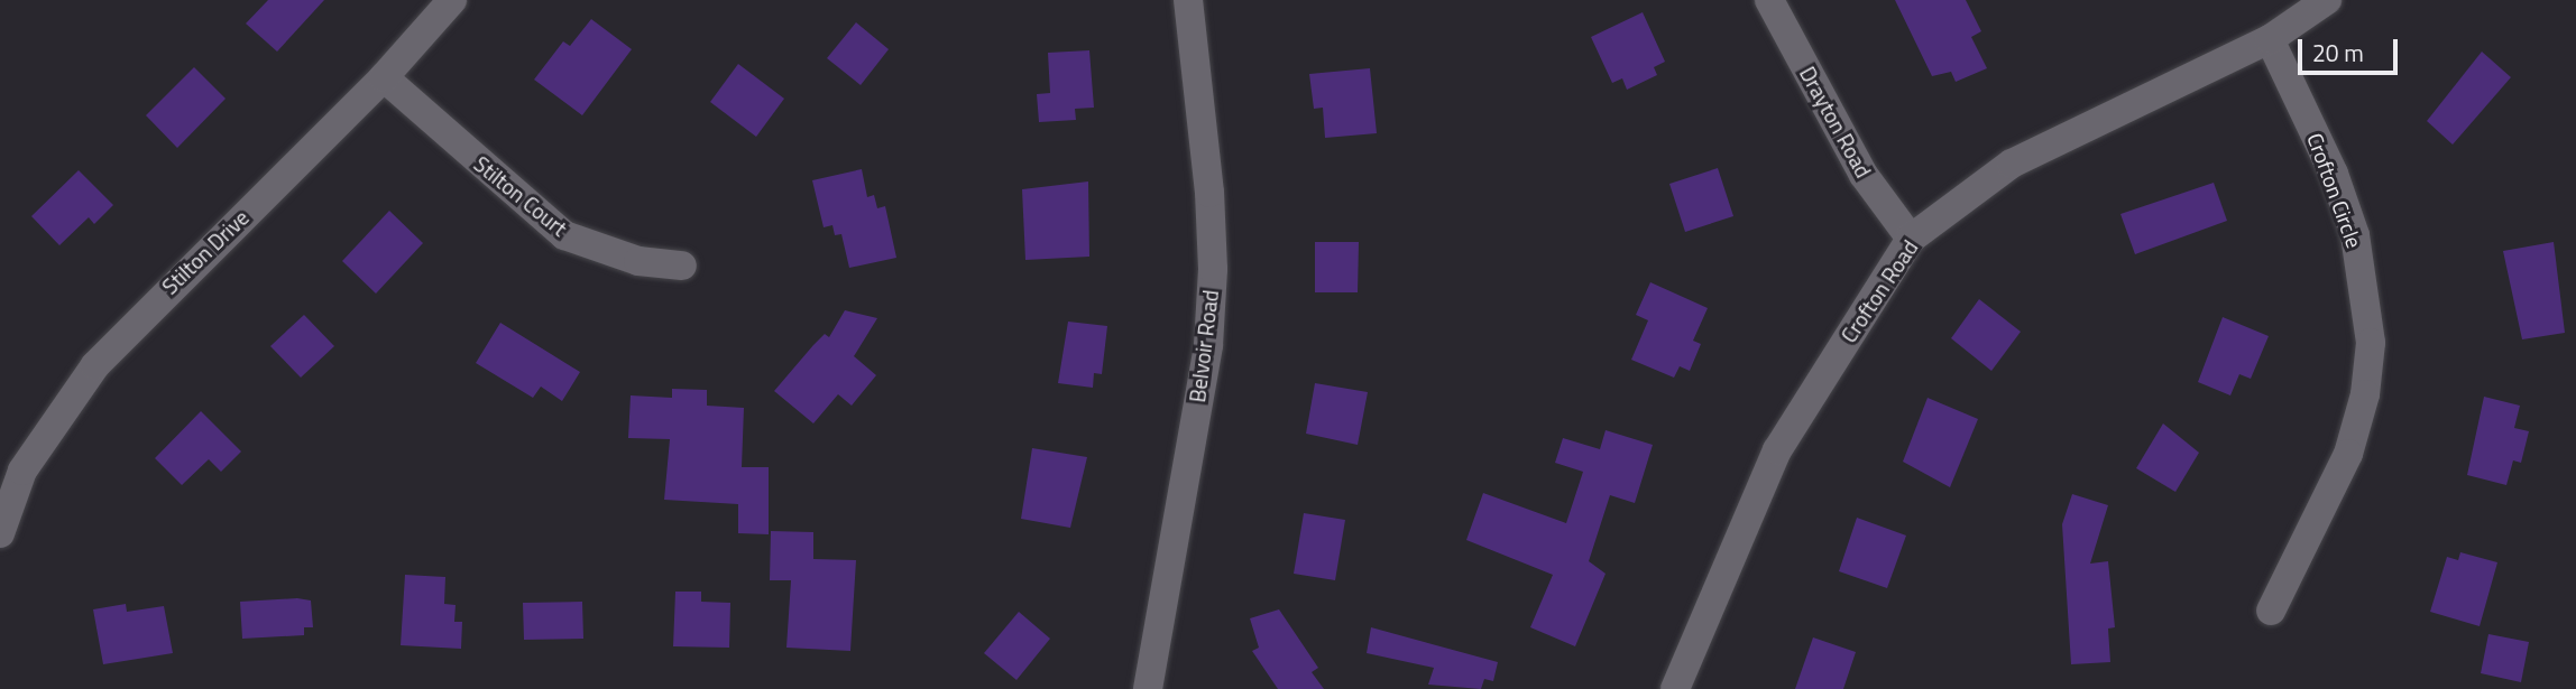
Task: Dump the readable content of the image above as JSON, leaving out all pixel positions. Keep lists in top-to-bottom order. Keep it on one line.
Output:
{"streets":{"street":["Drayton Road","Crofton Circle","Stilton Court","Stilton Drive","Crofton Road","Belvoir Road"]},"crossings":[["Drayton Road","Crofton Road"],["Crofton Circle","Crofton Road"],["Stilton Court","Stilton Drive"]],"scale_bar":"20 m"}
